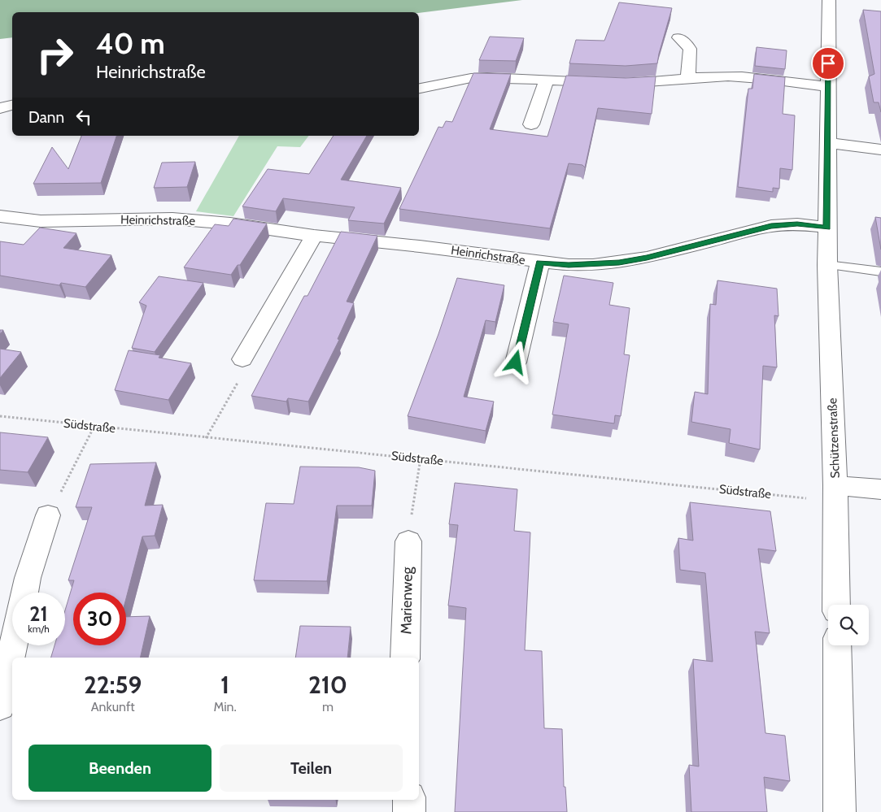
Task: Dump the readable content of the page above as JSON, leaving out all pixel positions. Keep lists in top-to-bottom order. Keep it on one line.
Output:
{"streets":{"street":["Heinrichstraße","Schützenstraße","Marienweg"],"path":["Südstraße"]},"crossings":[["Heinrichstraße","Schützenstraße"],["Südstraße","Schützenstraße"]],"page":{"turn":["40 m","Heinrichstraße"],"then":"Dann","speed":"21 km/h","limit":"30","eta":["22:59","Ankunft","1","Min.","210","m"],"buttons":["Beenden","Teilen"]}}
